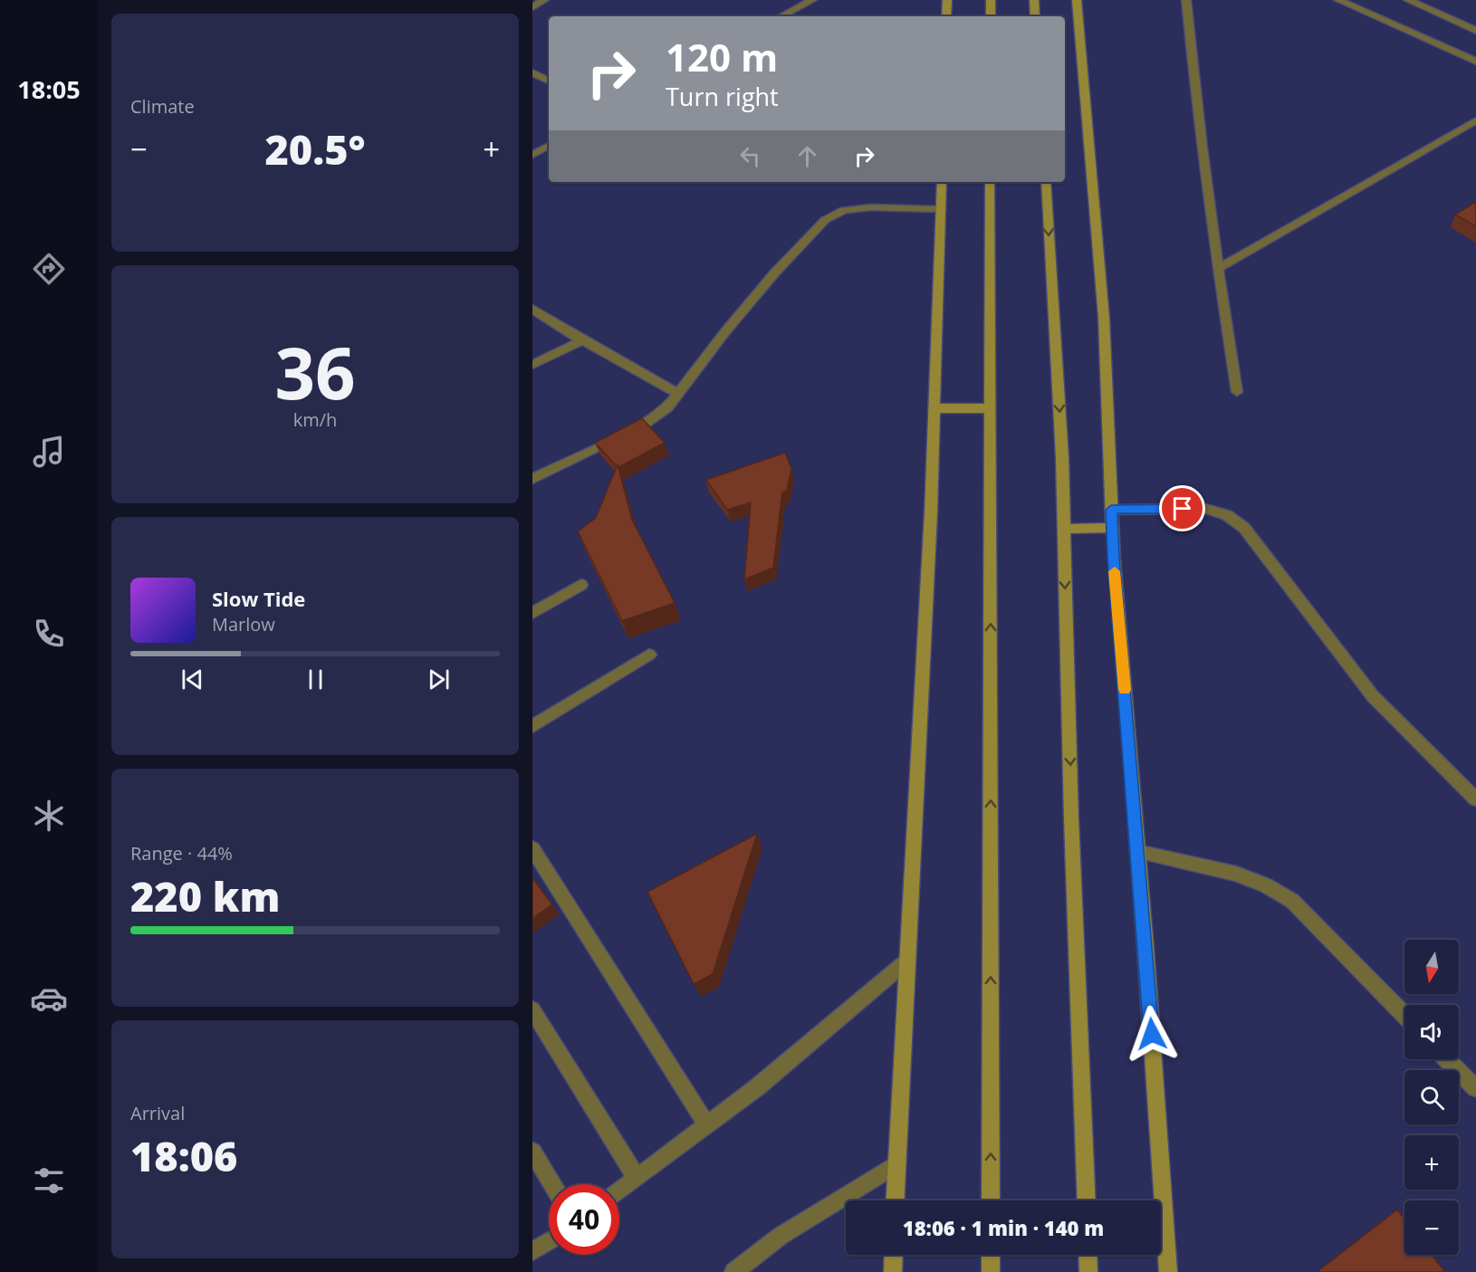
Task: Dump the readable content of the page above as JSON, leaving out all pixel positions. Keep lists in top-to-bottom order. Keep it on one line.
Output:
{"north":"bottom","page":{"tabs":"18:05","tile":["Climate",["36","km/h"],["Range · 44%","220 km"],["Arrival","18:06"]],"turn":["120 m","Turn right"],"heat":["−","20.5°","+"],"song":["Slow Tide","Marlow"],"map_buttons":["+","−"],"limit":"40","trip":"18:06 · 1 min · 140 m"}}
